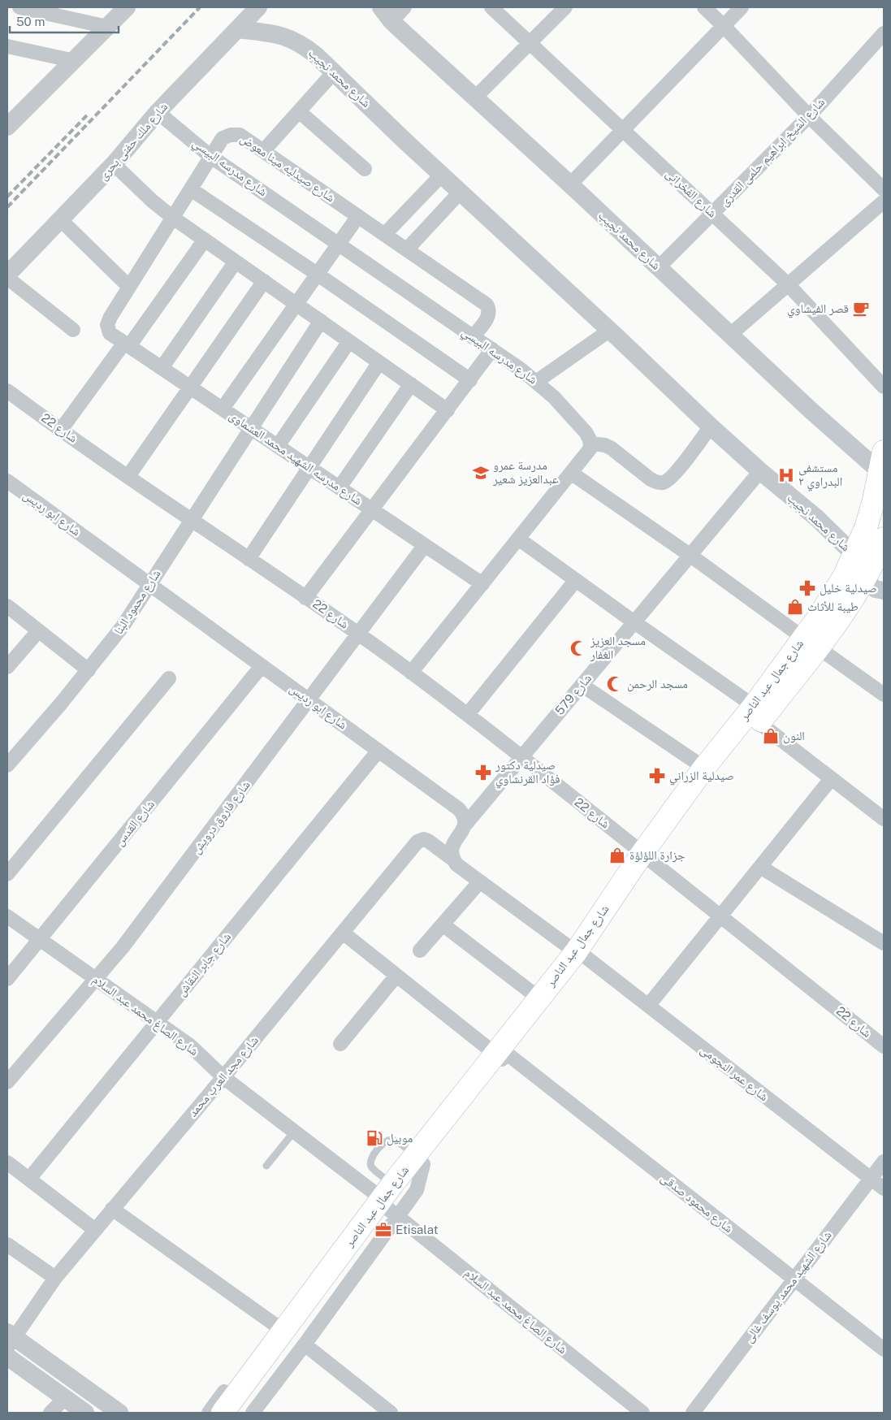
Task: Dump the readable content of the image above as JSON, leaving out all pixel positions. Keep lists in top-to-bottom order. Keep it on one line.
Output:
{"streets":{"main road":["شارع جمال عبد الناصر"],"street":["شارع محمد نجيب","شارع ملك حفنى بحرى","شارع الشيخ ابراهيم حلمى القدرى","شارع مدرسه البيسي","شارع صيدليه مينا معوض","شارع الفخرانى","شارع 22","شارع مدرسه الشهيد محمد العشماوى","شارع ابو رديس","شارع محمود البنا","شارع 579","شارع فاروق درويش","شارع القدس","شارع جابر النقاش","شارع الصاغ محمد عبد السلام","شارع عمر النجومى","شارع مجد العرب محمد","شارع محمود صدقى","شارع الشهيد محمد يوسف غالى"]},"crossings":[["شارع محمد نجيب","شارع ملك حفنى بحرى"],["شارع محمد نجيب","شارع الشيخ ابراهيم حلمى القدرى"],["شارع محمد نجيب","شارع جمال عبد الناصر"],["شارع محمد نجيب","شارع 579"],["شارع ملك حفنى بحرى","شارع مدرسه البيسي"],["شارع الشيخ ابراهيم حلمى القدرى","شارع الفخرانى"],["شارع مدرسه البيسي","شارع صيدليه مينا معوض"],["شارع صيدليه مينا معوض","شارع مدرسه الشهيد محمد العشماوى"],["شارع 22","شارع محمود البنا"],["شارع 22","شارع جمال عبد الناصر"],["شارع 22","شارع 579"],["شارع 22","شارع فاروق درويش"],["شارع مدرسه الشهيد محمد العشماوى","شارع محمود البنا"],["شارع مدرسه الشهيد محمد العشماوى","شارع فاروق درويش"],["شارع ابو رديس","شارع محمود البنا"],["شارع ابو رديس","شارع 579"],["شارع ابو رديس","شارع فاروق درويش"],["شارع ابو رديس","شارع القدس"],["شارع ابو رديس","شارع جابر النقاش"],["شارع جمال عبد الناصر","شارع الصاغ محمد عبد السلام"],["شارع جمال عبد الناصر","شارع عمر النجومى"],["شارع جمال عبد الناصر","شارع محمود صدقى"],["شارع فاروق درويش","شارع الصاغ محمد عبد السلام"],["شارع القدس","شارع الصاغ محمد عبد السلام"],["شارع جابر النقاش","شارع الصاغ محمد عبد السلام"],["شارع الصاغ محمد عبد السلام","شارع مجد العرب محمد"],["شارع عمر النجومى","شارع الشهيد محمد يوسف غالى"],["شارع مجد العرب محمد","شارع محمود صدقى"],["شارع محمود صدقى","شارع الشهيد محمد يوسف غالى"]],"places":{"cafe":["قصر الفيشاوي"],"school or university":["مدرسة عمرو عبدالعزيز شعير"],"hospital":["مستشفى البدراوي ٢"],"pharmacy":["صيدلية خليل","صيدلية دكتور فؤاد القرنشاوي","صيدلية الزراني"],"shop":["طيبة للأثاث","النون","جزارة اللؤلؤة"],"mosque":["مسجد العزيز الغفار","مسجد الرحمن"],"fuel station":["موبيل"],"office":["Etisalat"]},"scale_bar":"50 m"}
